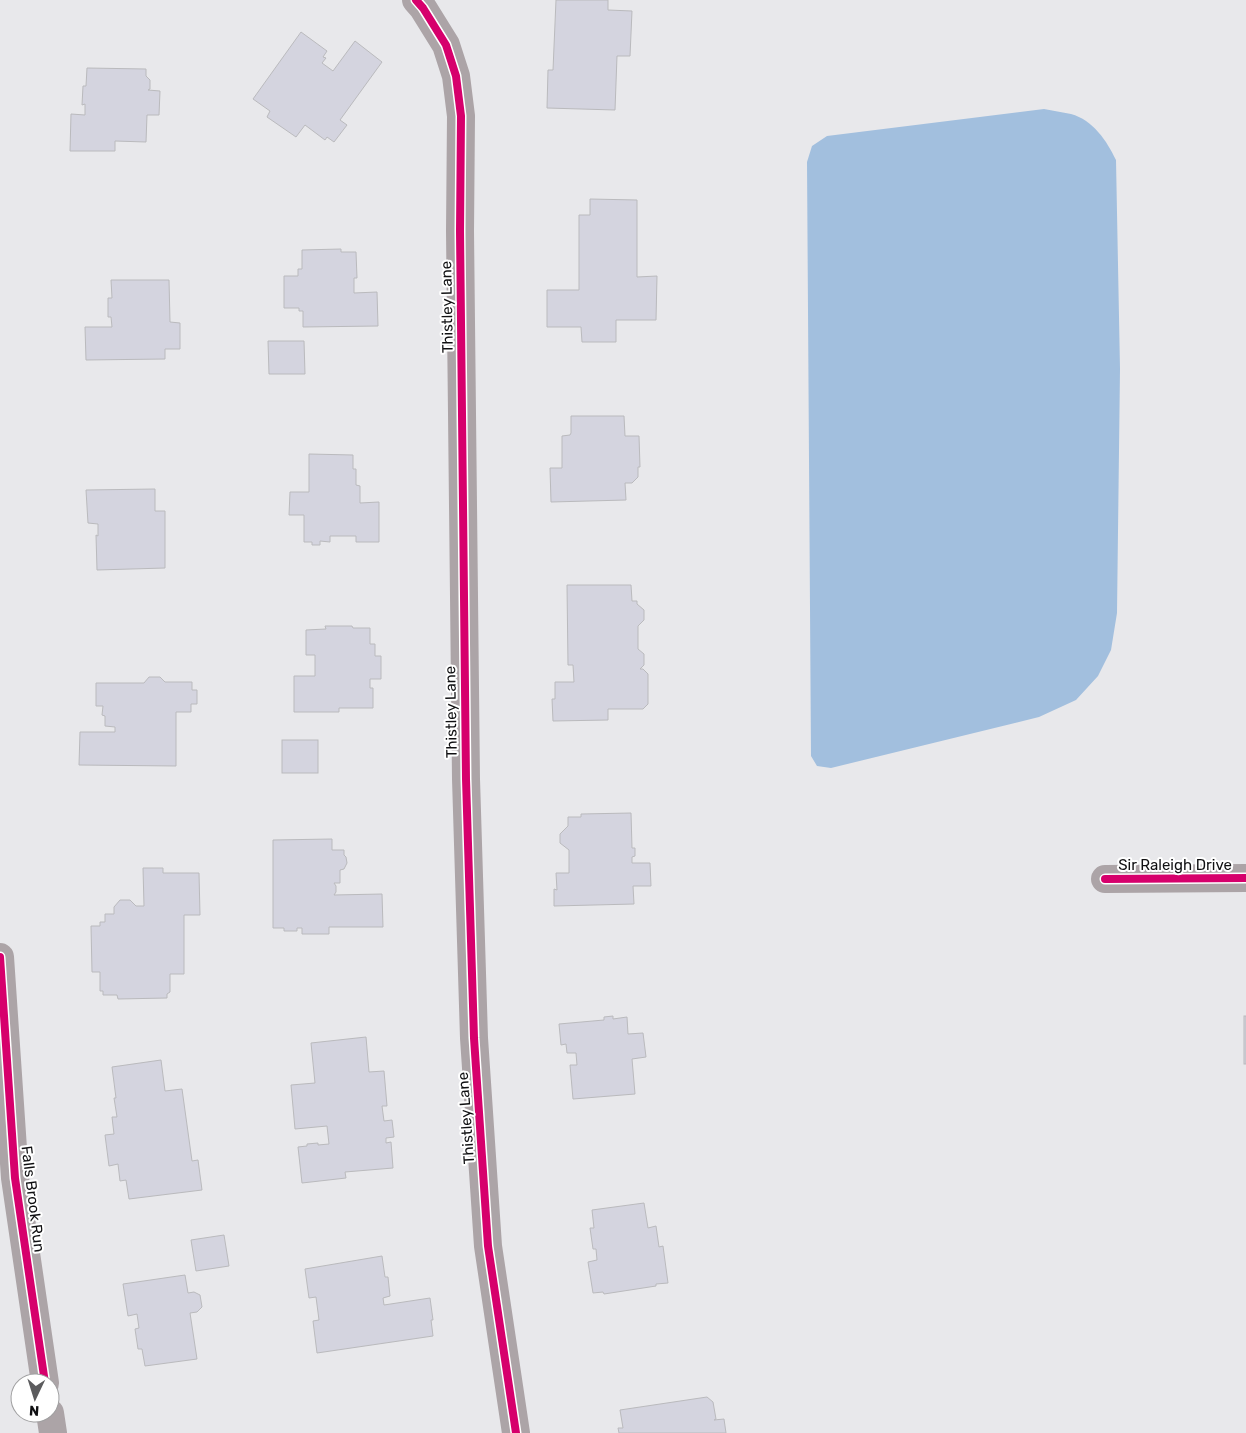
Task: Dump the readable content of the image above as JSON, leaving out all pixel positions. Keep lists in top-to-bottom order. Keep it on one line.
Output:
{"streets":{"street":["Thistley Lane","Sir Raleigh Drive","Falls Brook Run"]},"north":"bottom"}
